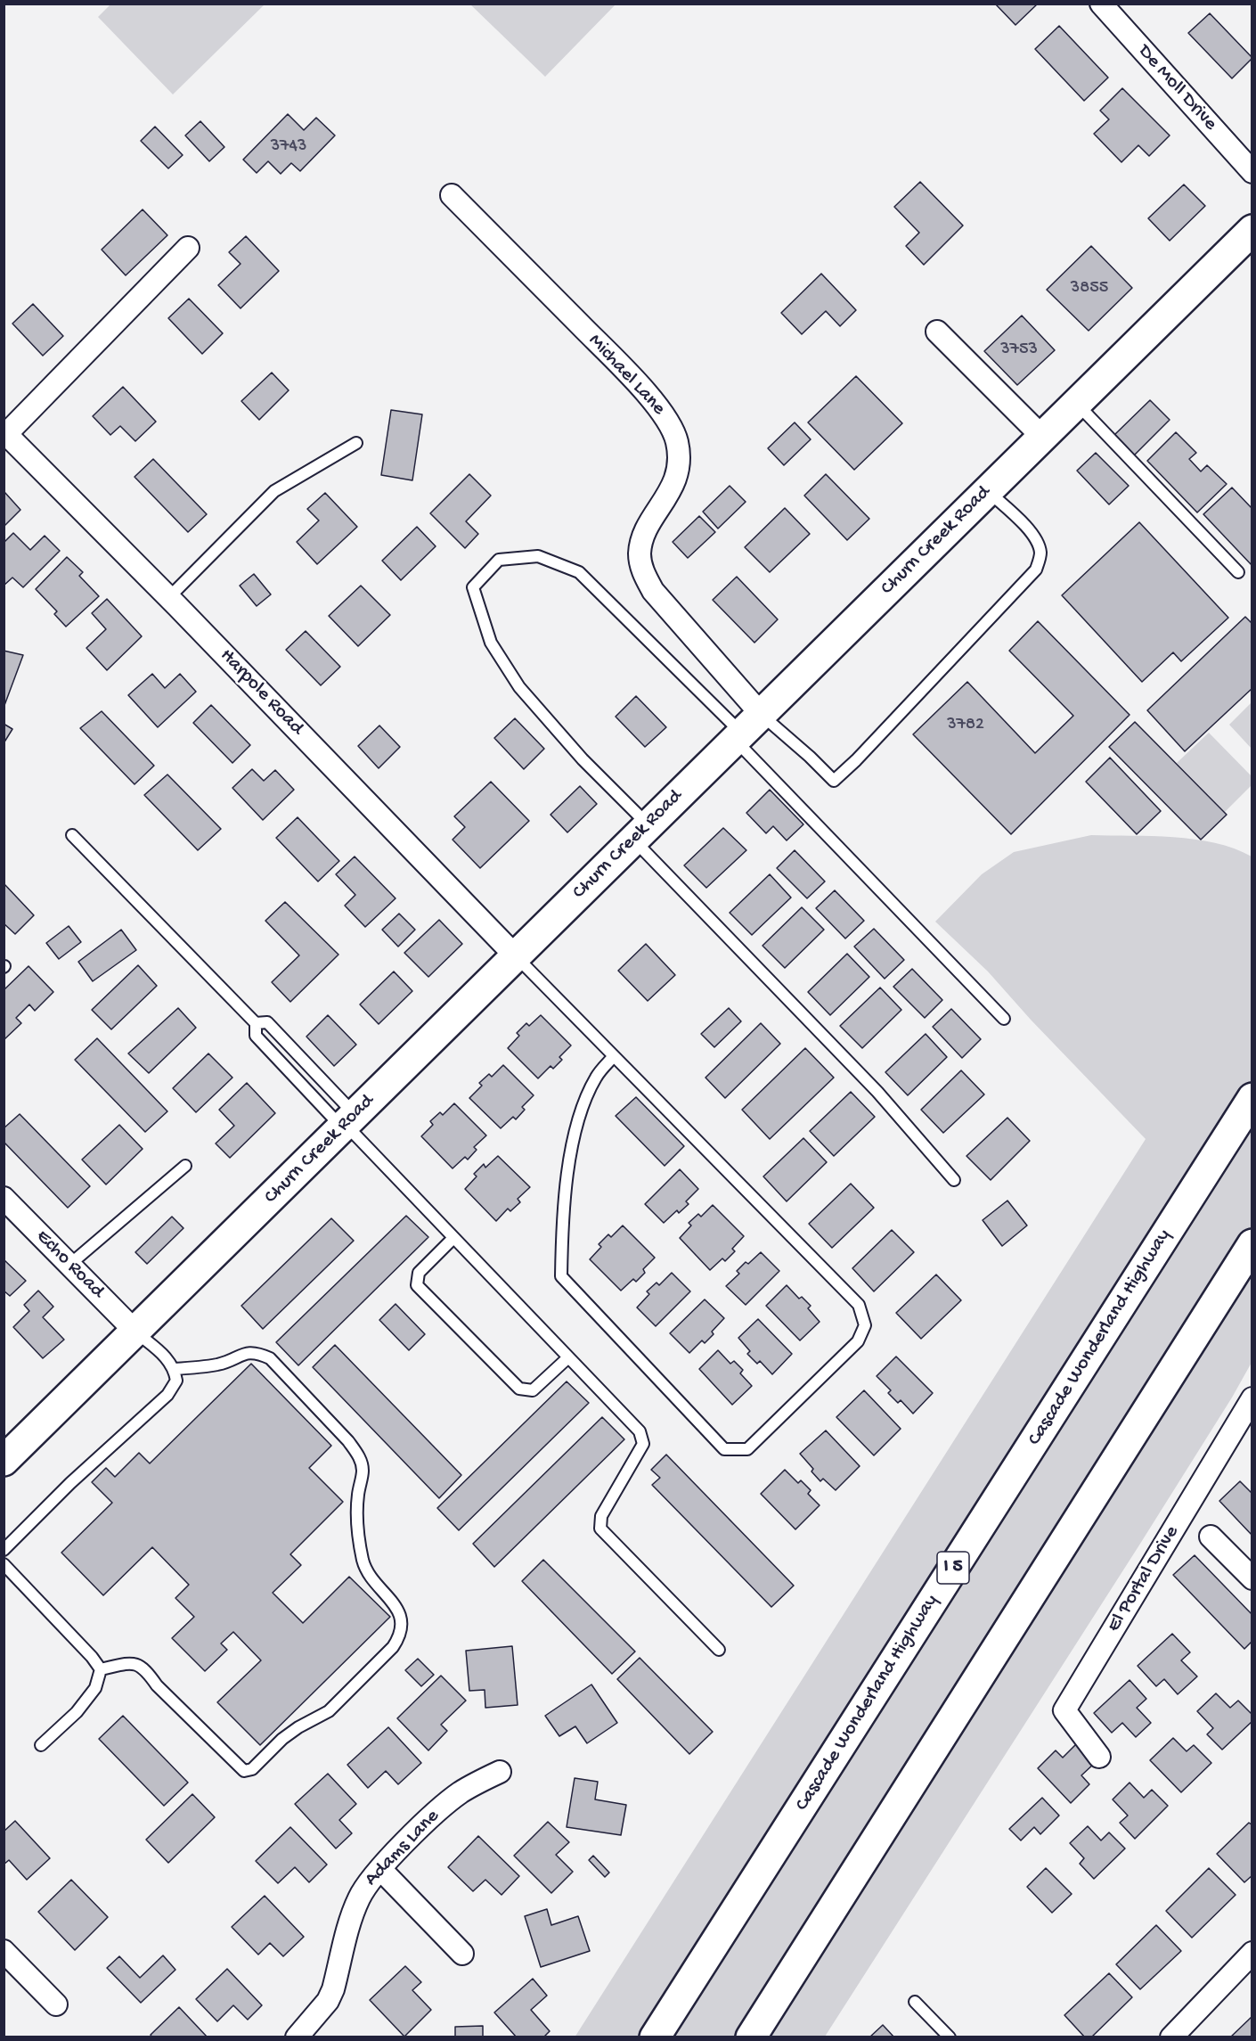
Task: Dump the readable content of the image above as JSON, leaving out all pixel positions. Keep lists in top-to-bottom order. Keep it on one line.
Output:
{"streets":{"main road":["Churn Creek Road","Cascade Wonderland Highway","I 5"],"street":["De Moll Drive","Michael Lane","Harpole Road","Echo Road","El Portal Drive","Adams Lane"]},"crossings":[["Michael Lane","Churn Creek Road"],["Churn Creek Road","Harpole Road"],["Churn Creek Road","Echo Road"]],"house_numbers":["3743","3855","3753","3782"]}
